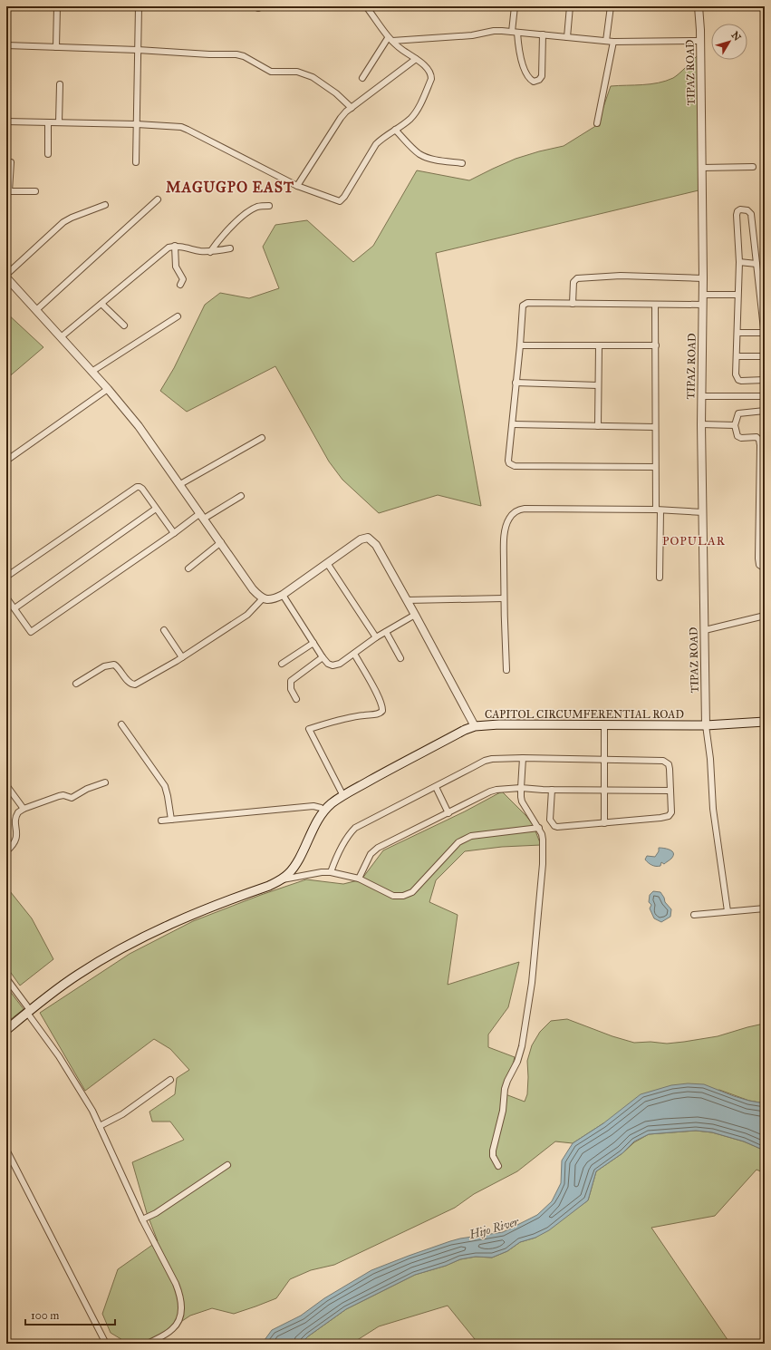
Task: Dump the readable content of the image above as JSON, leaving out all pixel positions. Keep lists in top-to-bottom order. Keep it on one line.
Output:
{"streets":{"main road":["CAPITOL CIRCUMFERENTIAL ROAD"],"street":["TIPAZ ROAD"]},"crossings":[["TIPAZ ROAD","CAPITOL CIRCUMFERENTIAL ROAD"]],"districts":["MAGUGPO EAST","POPULAR"],"water":["Hijo River"],"scale_bar":"100 m","north":"top right"}
